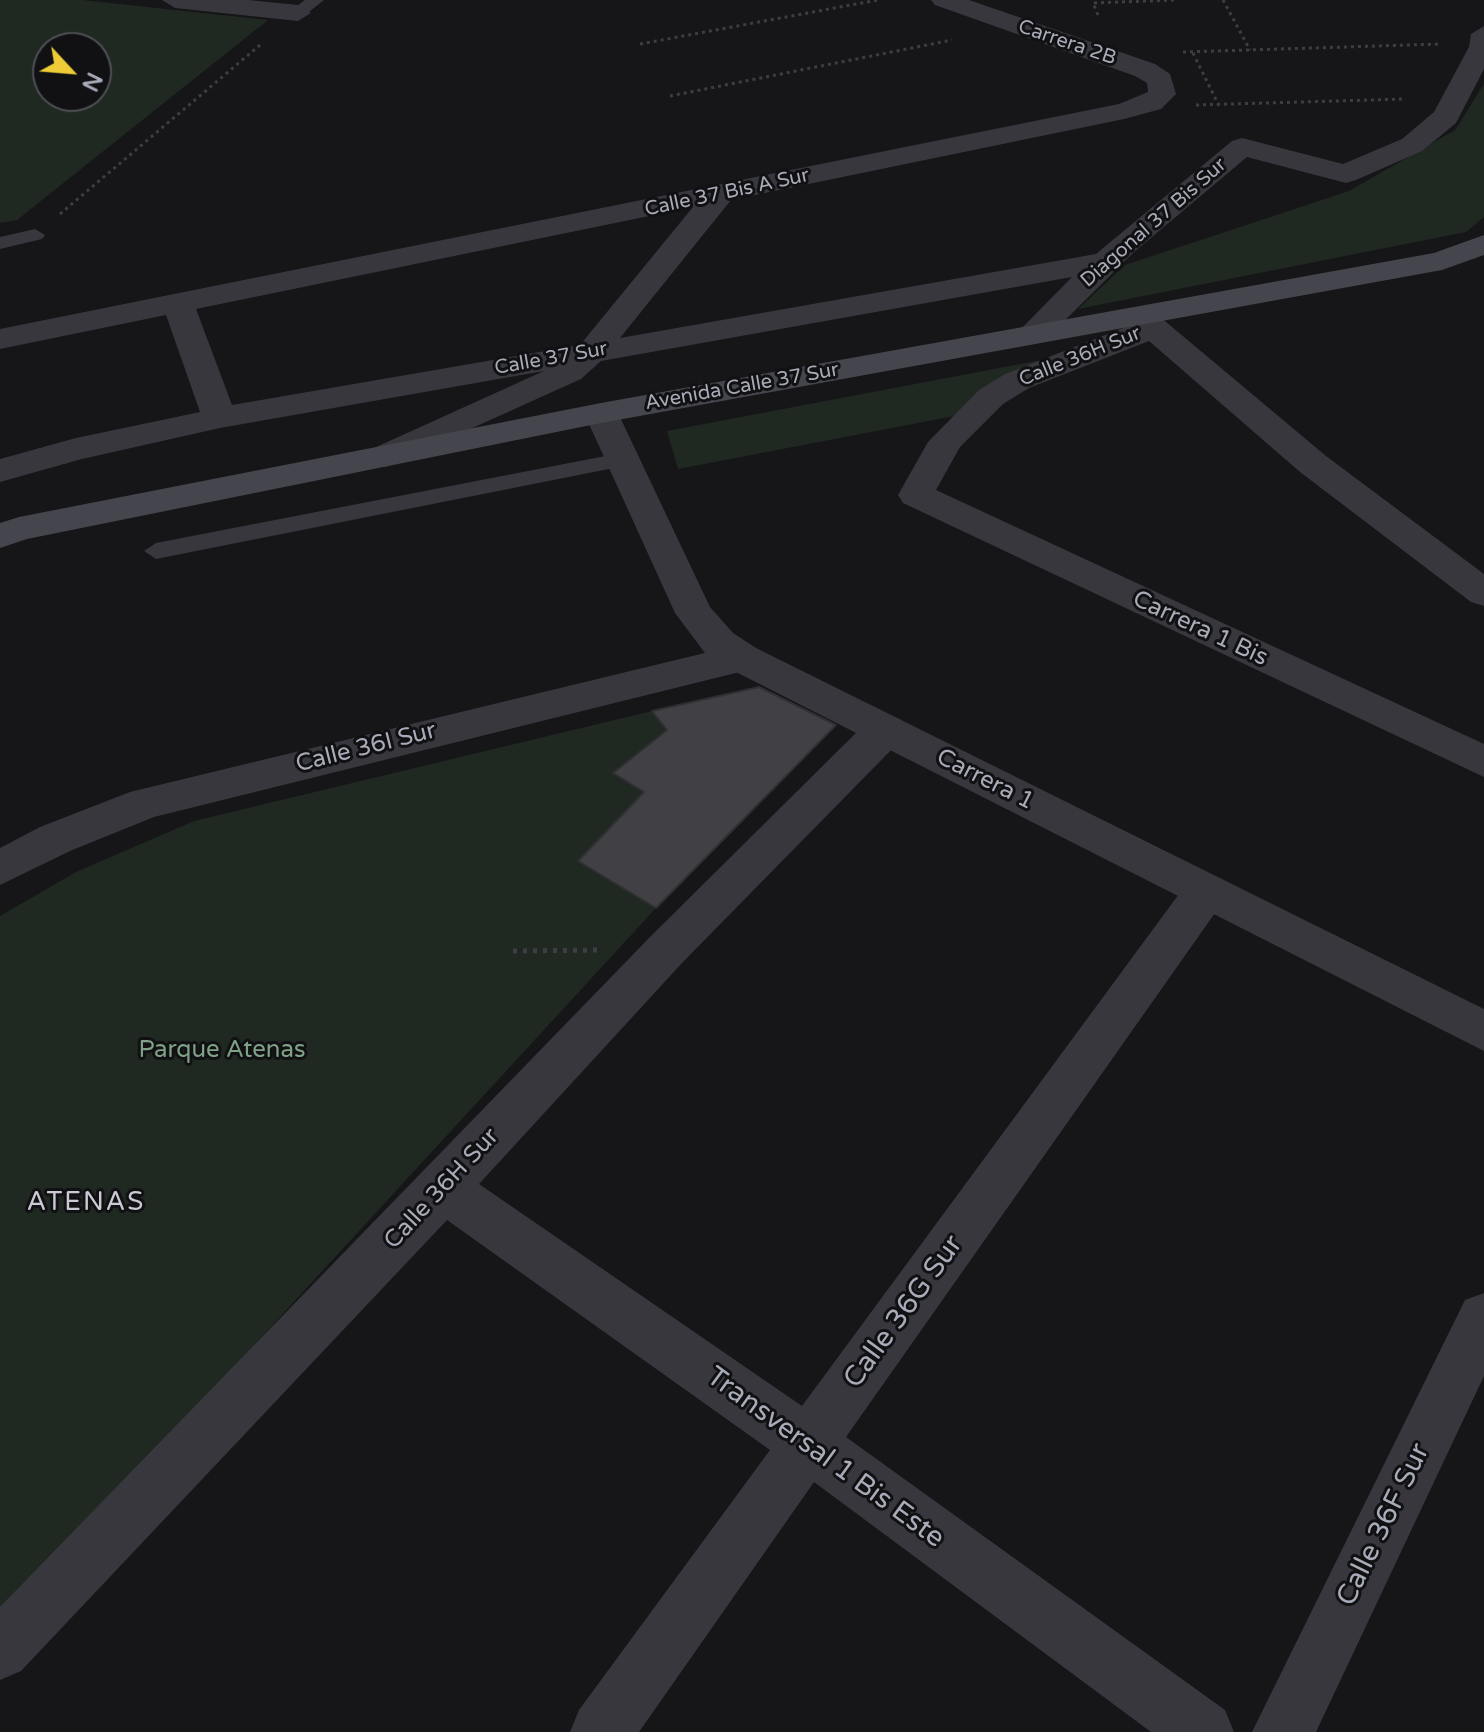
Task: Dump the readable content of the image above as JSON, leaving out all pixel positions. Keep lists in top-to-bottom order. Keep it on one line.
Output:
{"streets":{"main road":["Avenida Calle 37 Sur"],"street":["Carrera 2B","Calle 37 Bis A Sur","Diagonal 37 Bis Sur","Calle 36H Sur","Calle 37 Sur","Carrera 1 Bis","Calle 36I Sur","Carrera 1","Calle 36G Sur","Transversal 1 Bis Este","Calle 36F Sur"]},"crossings":[["Carrera 2B","Calle 37 Bis A Sur"],["Diagonal 37 Bis Sur","Calle 37 Sur"],["Diagonal 37 Bis Sur","Avenida Calle 37 Sur"],["Calle 36H Sur","Avenida Calle 37 Sur"],["Calle 36H Sur","Carrera 1 Bis"],["Calle 36H Sur","Carrera 1"],["Calle 36H Sur","Transversal 1 Bis Este"],["Avenida Calle 37 Sur","Carrera 1"],["Calle 36I Sur","Carrera 1"],["Carrera 1","Calle 36G Sur"],["Calle 36G Sur","Transversal 1 Bis Este"]],"districts":["ATENAS"],"parks":["Parque Atenas"],"north":"bottom right"}
